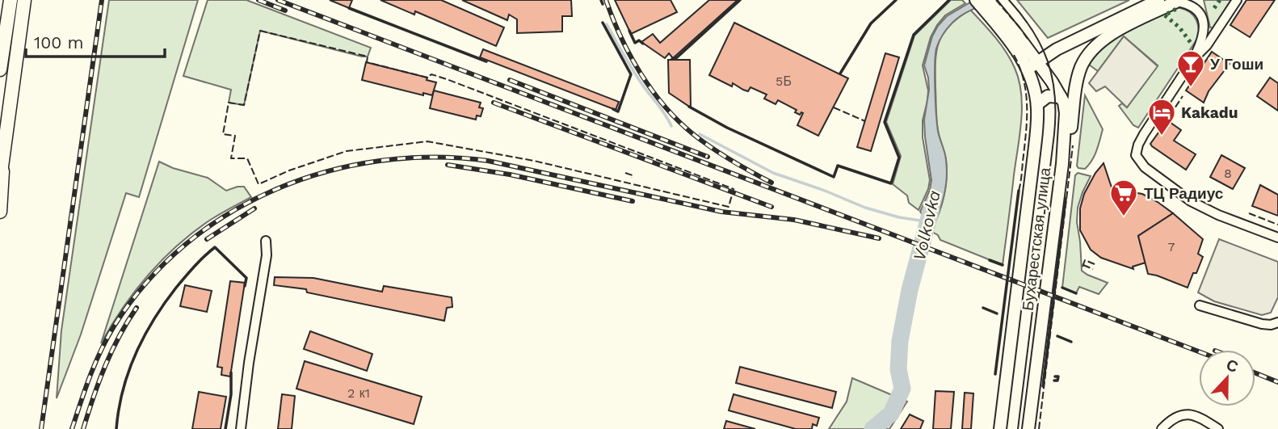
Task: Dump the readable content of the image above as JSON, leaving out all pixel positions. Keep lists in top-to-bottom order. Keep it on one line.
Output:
{"streets":{"main road":["Бухарестская улица"]},"water":["Volkovka"],"places":{"bar":["У Гоши"],"hotel":["Kakadu"],"supermarket":["ТЦ Радиус"]},"house_numbers":["5Б","8","7","2 к1"],"scale_bar":"100 m","north":"top"}
